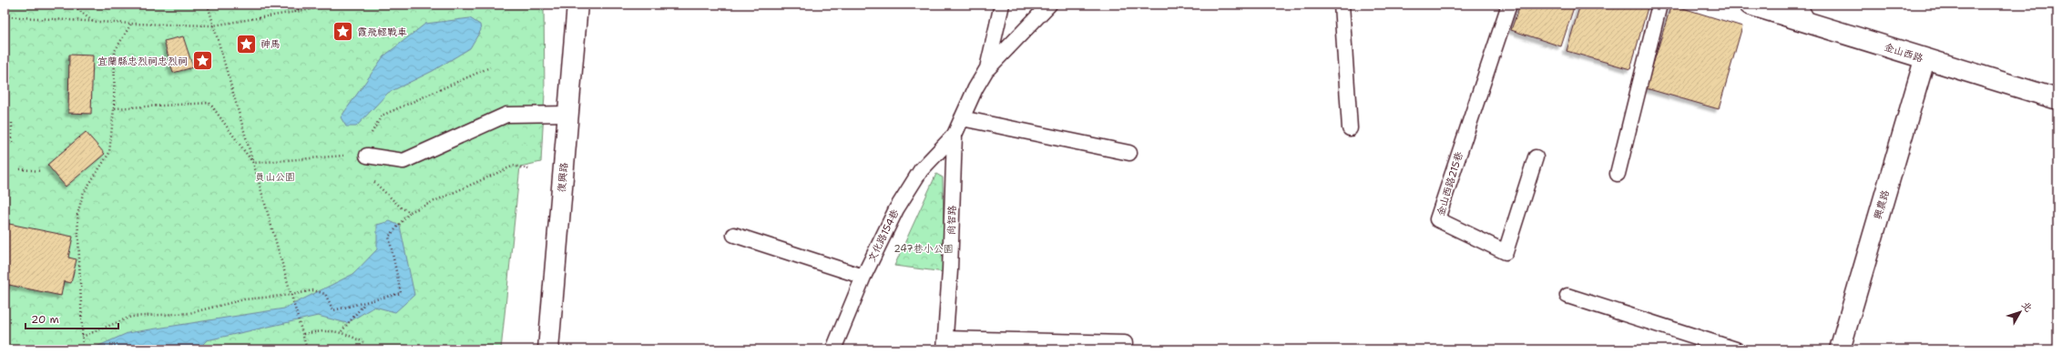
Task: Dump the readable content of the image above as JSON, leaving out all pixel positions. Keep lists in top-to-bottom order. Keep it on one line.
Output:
{"streets":{"street":["金山西路","復興路","興農路"],"lane":["金山西路215巷","尚智路","文化路154巷"]},"crossings":[["金山西路","興農路"],["尚智路","文化路154巷"]],"parks":["員山公園","247巷小公園"],"places":{"place":["霞飛輕戰車","神馬","宜蘭縣忠烈祠忠烈祠"]},"scale_bar":"20 m","north":"top right"}
